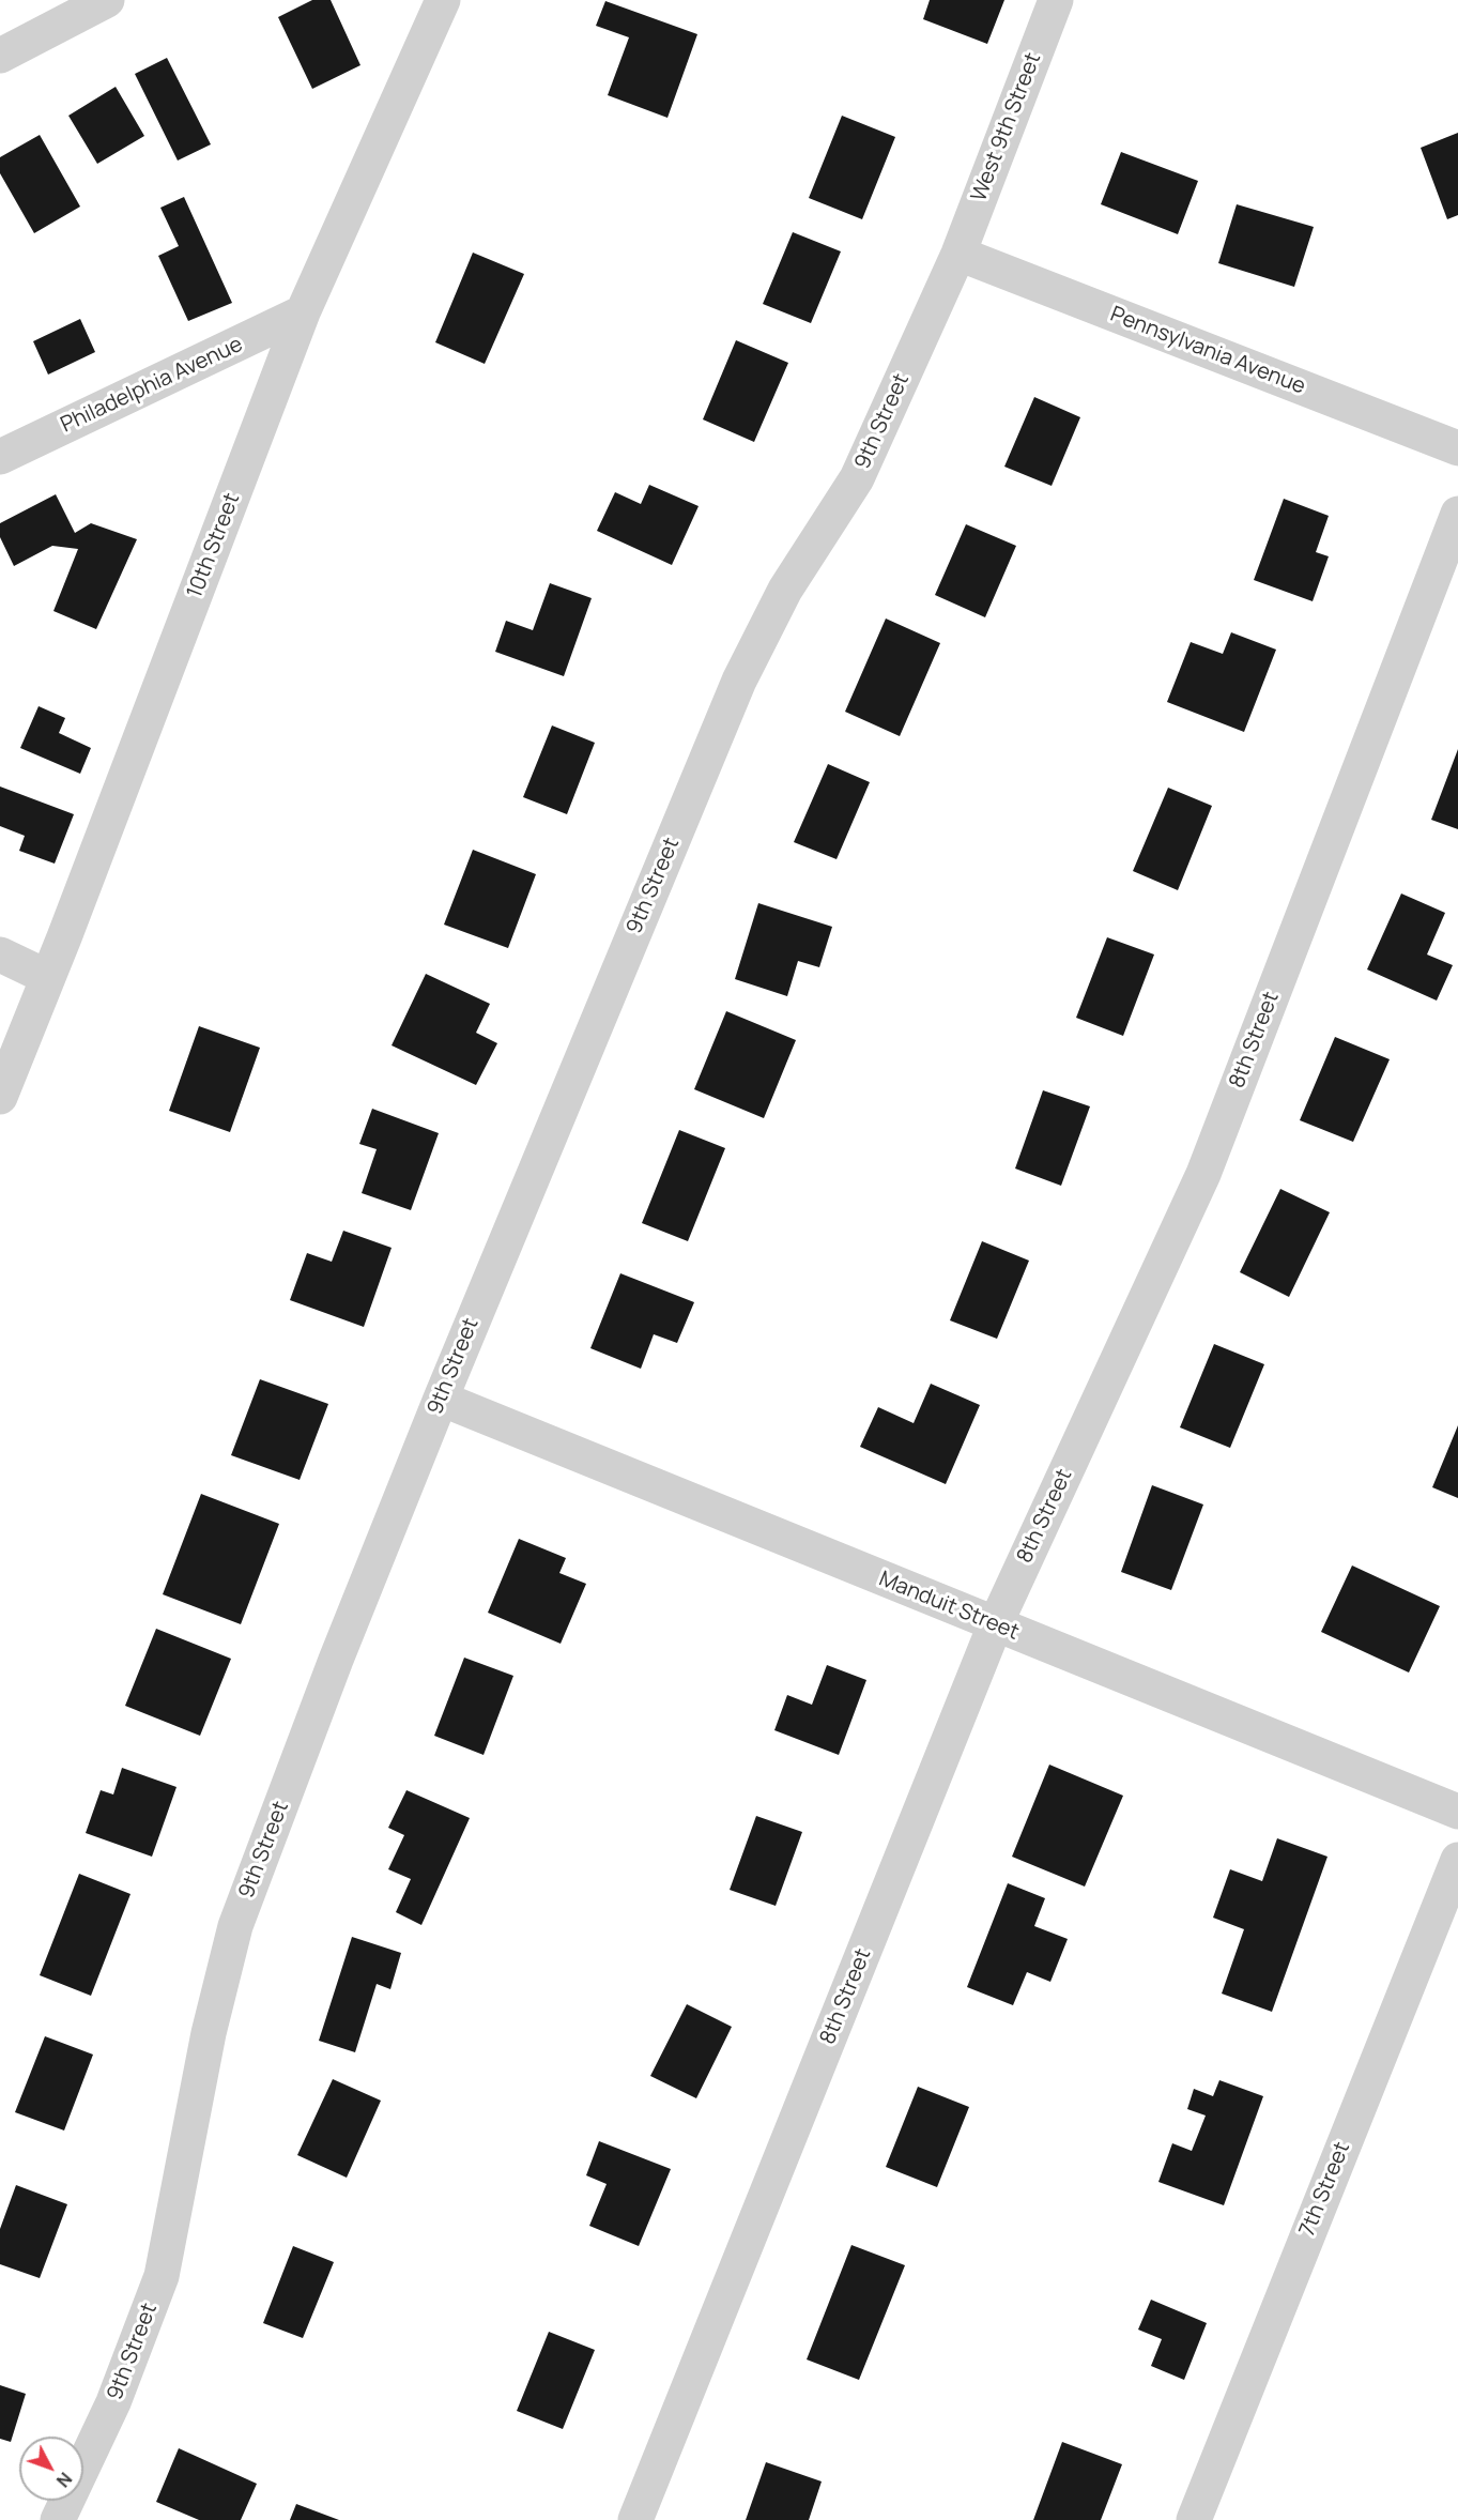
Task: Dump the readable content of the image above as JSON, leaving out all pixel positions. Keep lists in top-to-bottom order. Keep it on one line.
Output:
{"streets":{"street":["West 9th Street","Pennsylvania Avenue","Philadelphia Avenue","9th Street","10th Street","8th Street","Manduit Street","7th Street"]},"crossings":[["West 9th Street","Pennsylvania Avenue"],["West 9th Street","9th Street"],["Pennsylvania Avenue","9th Street"],["Philadelphia Avenue","10th Street"],["9th Street","Manduit Street"],["8th Street","Manduit Street"]],"north":"bottom right"}
